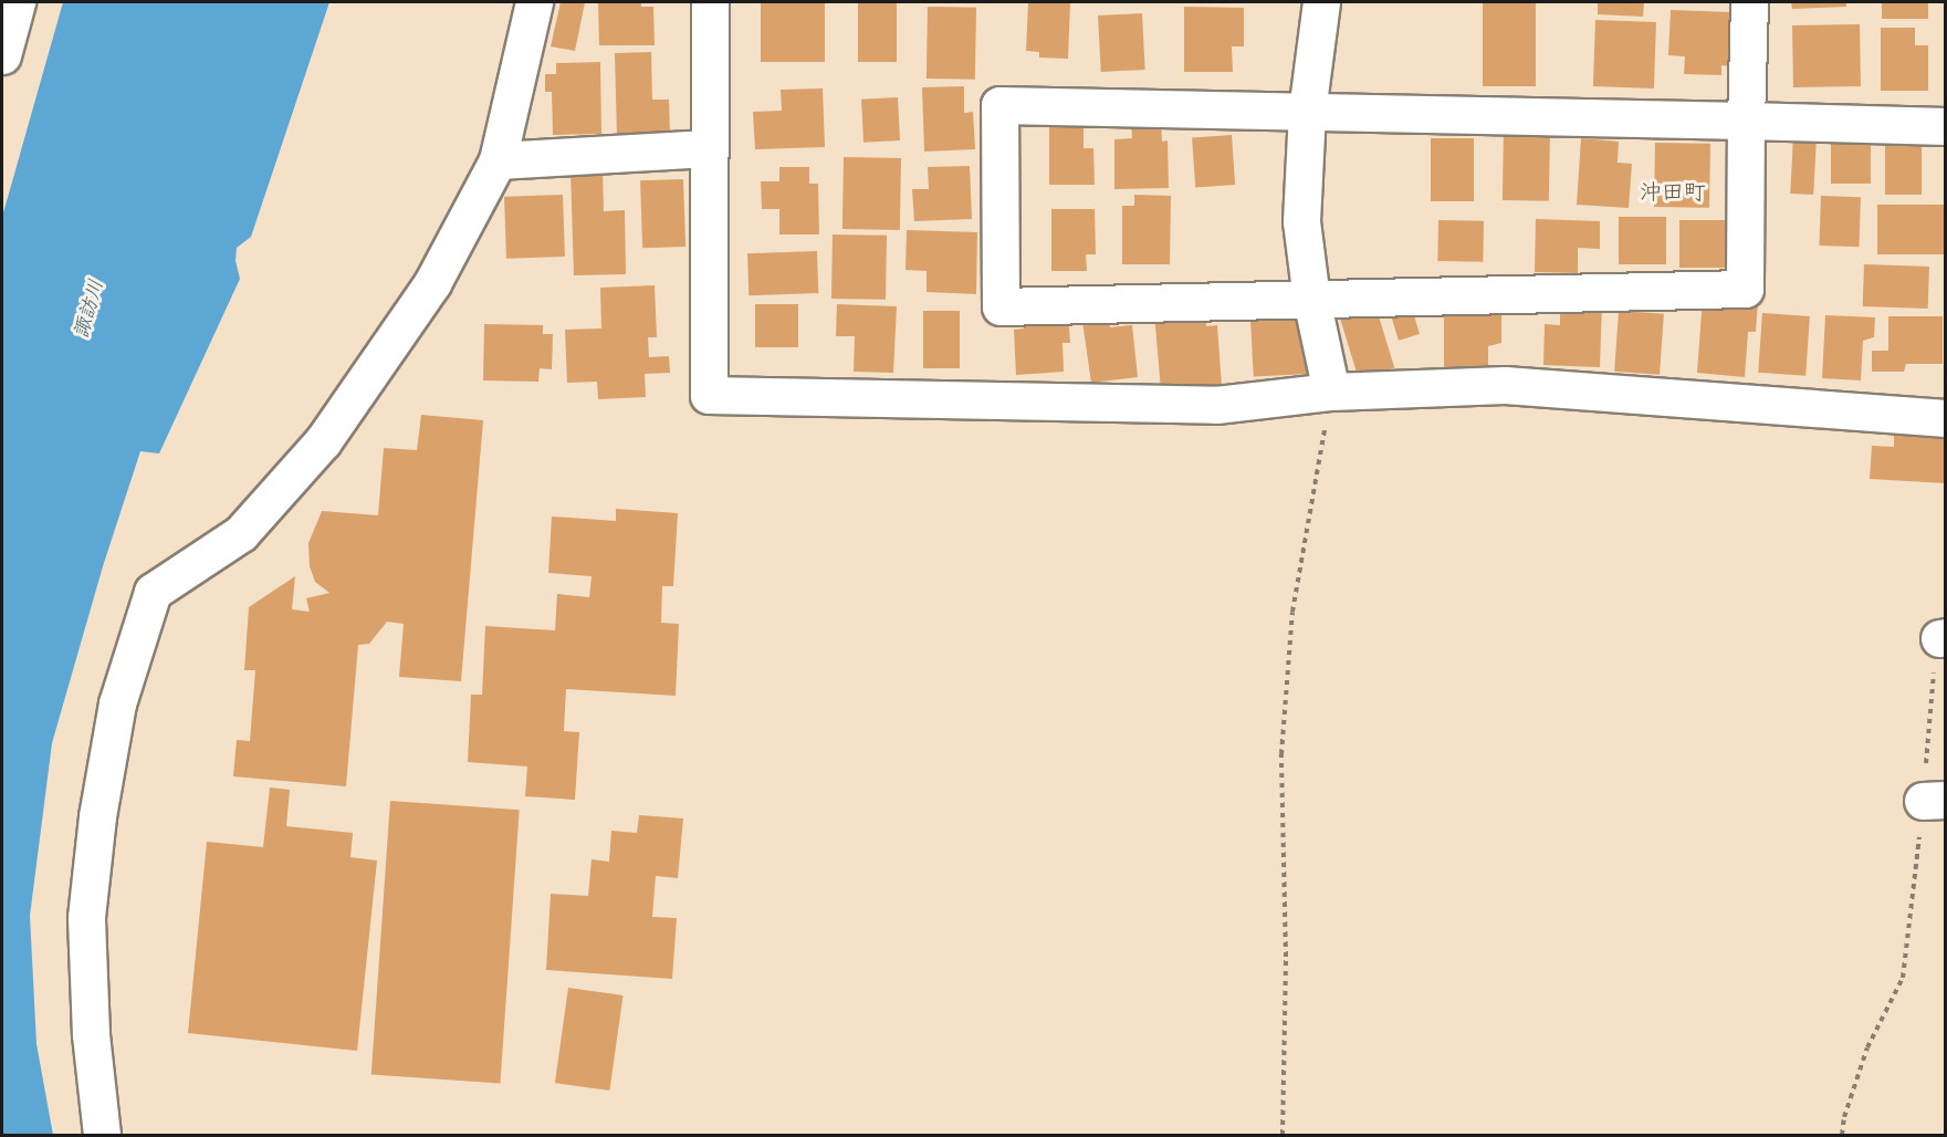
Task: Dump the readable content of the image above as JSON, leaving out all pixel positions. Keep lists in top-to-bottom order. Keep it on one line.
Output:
{"districts":["沖田町"],"water":["諏訪川"]}
